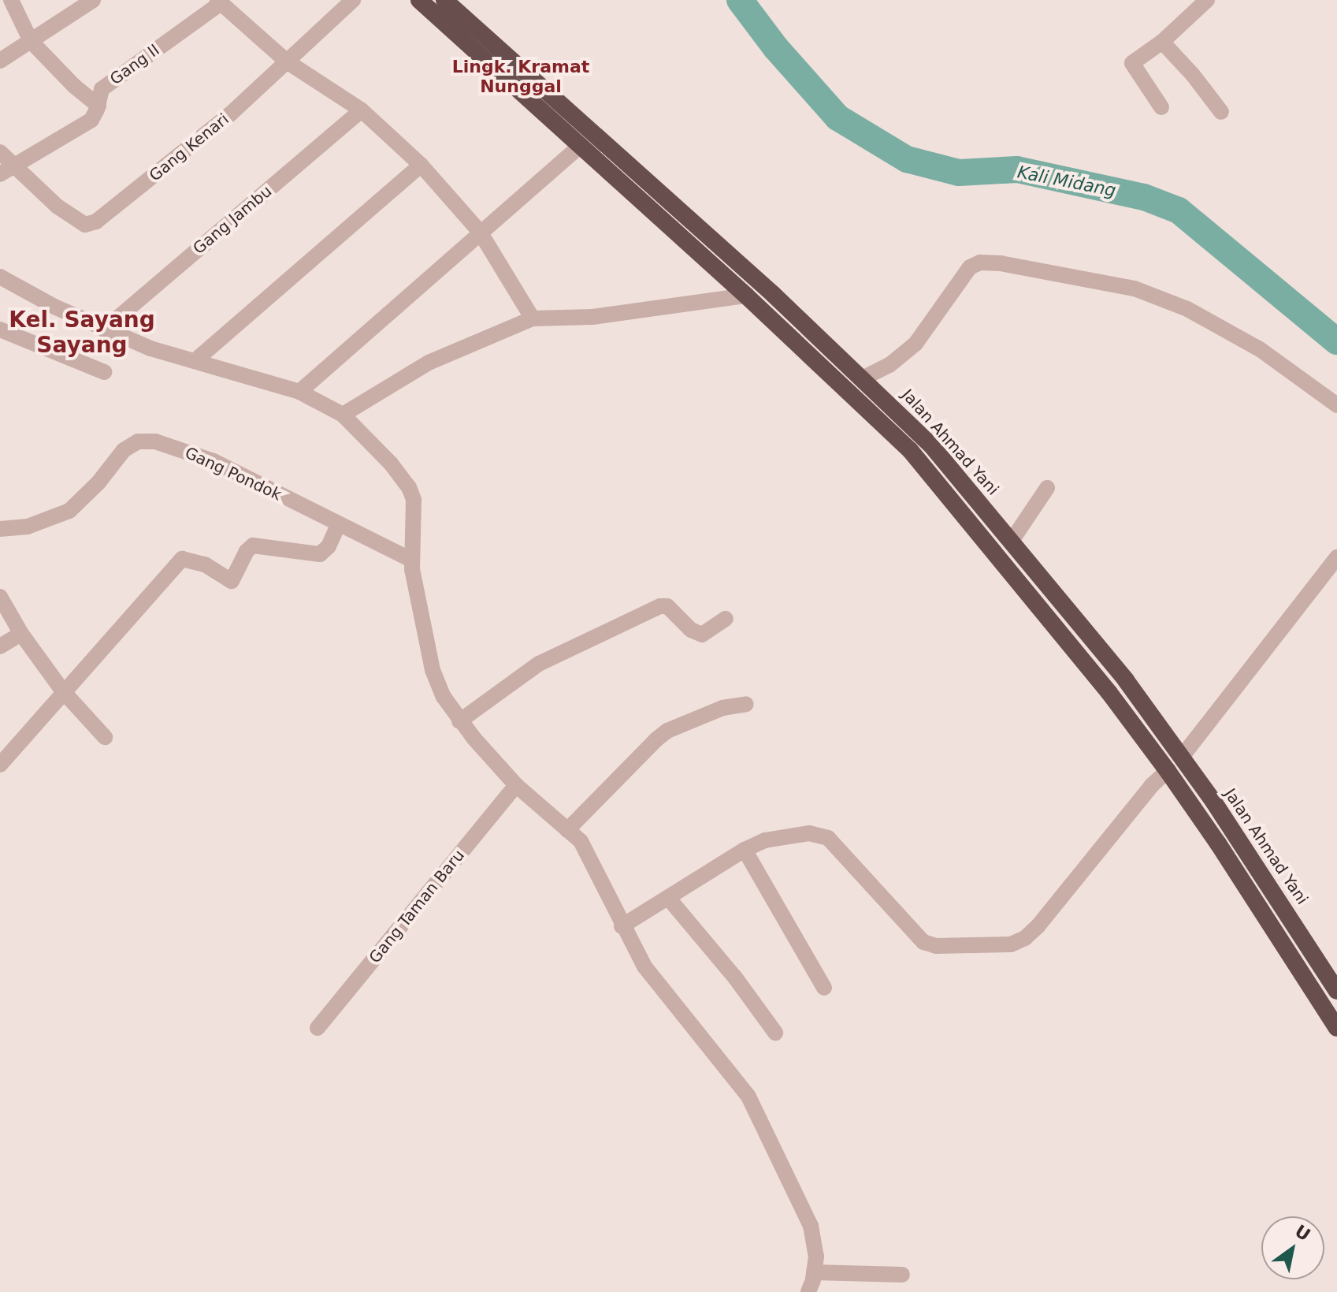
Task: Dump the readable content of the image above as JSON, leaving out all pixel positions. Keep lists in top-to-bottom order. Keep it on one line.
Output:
{"streets":{"highway":["Jalan Ahmad Yani"],"street":["Gang II","Gang Kenari","Gang Jambu","Gang Pondok","Gang Taman Baru"]},"crossings":[["Gang II","Gang Kenari"]],"districts":["Lingk. Kramat Nunggal","Kel. Sayang Sayang"],"water":["Kali Midang"],"north":"top right"}
